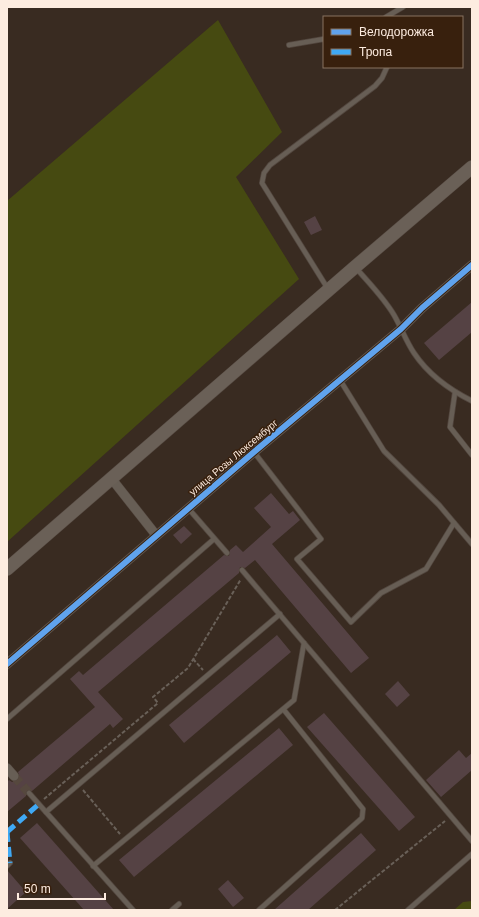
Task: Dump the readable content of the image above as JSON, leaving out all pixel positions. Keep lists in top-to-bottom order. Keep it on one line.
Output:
{"streets":{"street":["улица Розы Люксембург"]},"legend":["Велодорожка","Тропа"],"scale_bar":"50 m"}
